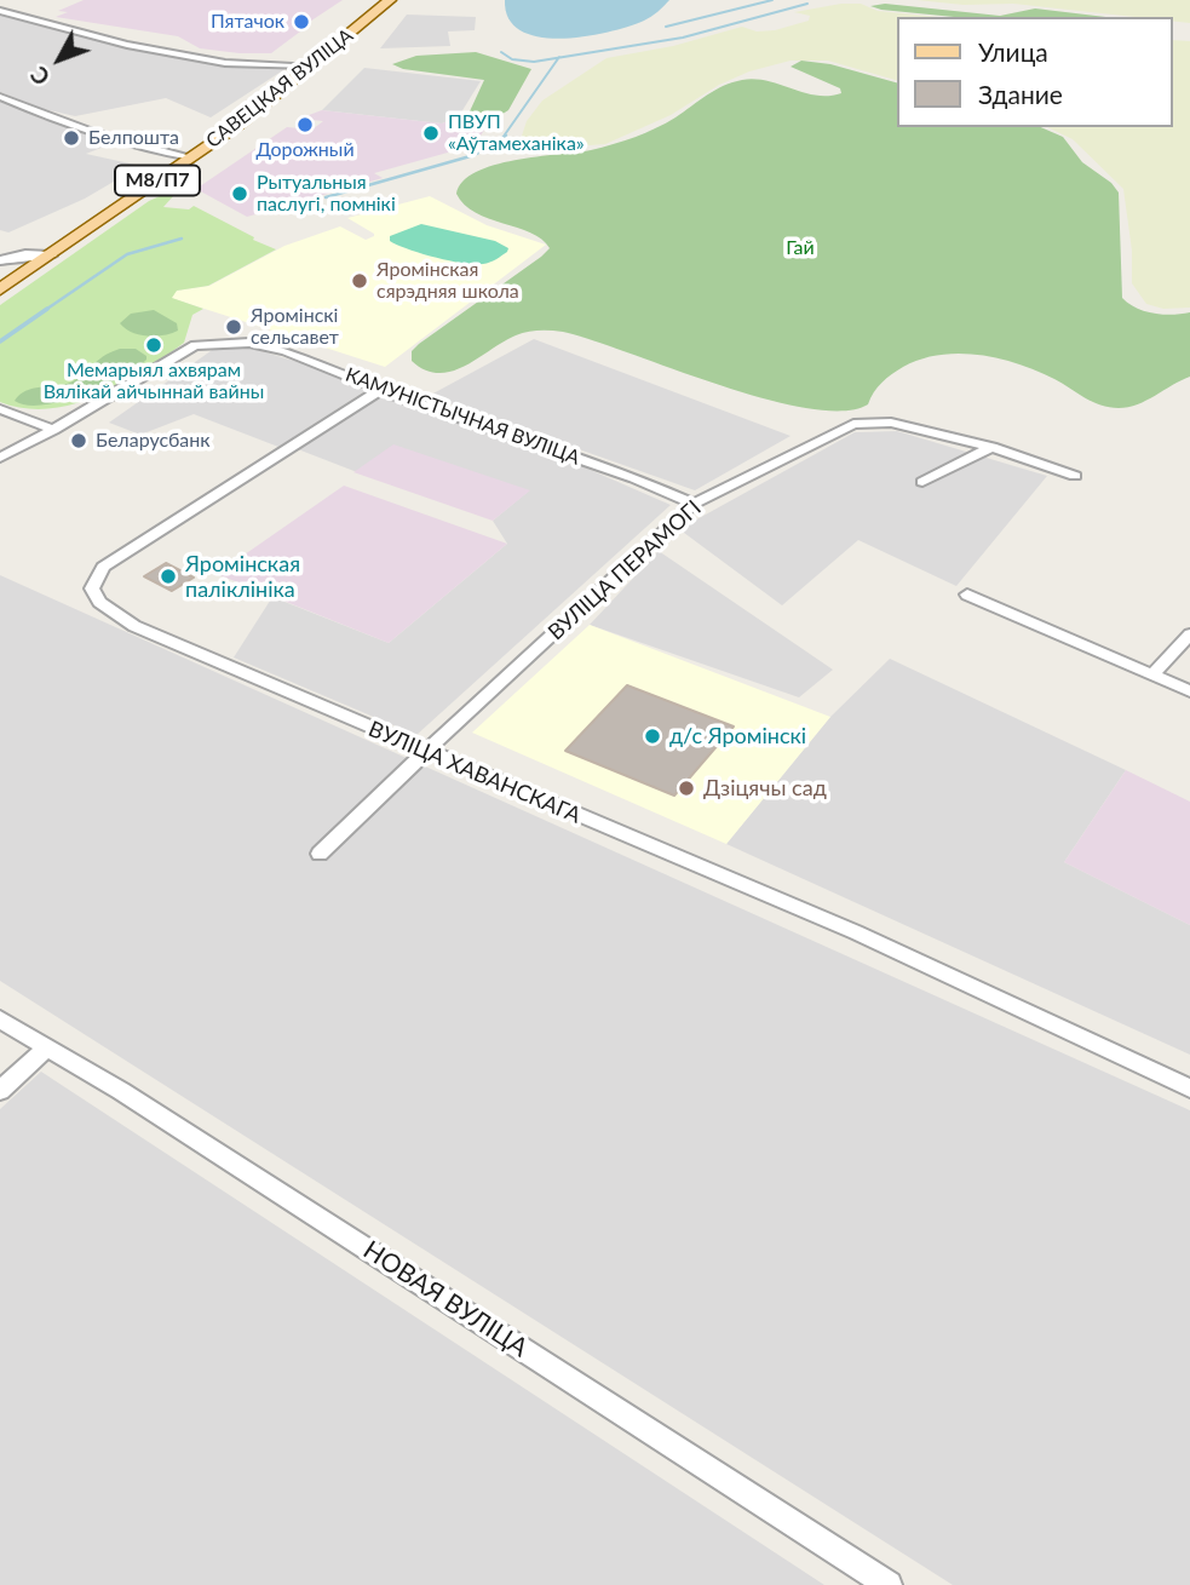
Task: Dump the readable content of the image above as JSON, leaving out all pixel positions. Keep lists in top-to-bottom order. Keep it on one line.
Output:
{"streets":{"main road":["САВЕЦКАЯ ВУЛІЦА","М8/П7"],"street":["КАМУНІСТЫЧНАЯ ВУЛІЦА","ВУЛІЦА ПЕРАМОГІ","ВУЛІЦА ХАВАНСКАГА","НОВАЯ ВУЛІЦА"]},"crossings":[["КАМУНІСТЫЧНАЯ ВУЛІЦА","ВУЛІЦА ПЕРАМОГІ"],["КАМУНІСТЫЧНАЯ ВУЛІЦА","ВУЛІЦА ХАВАНСКАГА"],["ВУЛІЦА ПЕРАМОГІ","ВУЛІЦА ХАВАНСКАГА"]],"parks":["Гай"],"places":["Пятачок","Дорожный","ПВУП «Аўтамеханіка»","Белпошта","Рытуальныя паслугі, помнікі","Яромінская сярэдняя школа","Яромінскі сельсавет","Мемарыял ахвярам Вялікай айчыннай вайны","Беларусбанк","Яромінская паліклініка","д/с Яромінскі","Дзіцячы сад"],"legend":["Улица","Здание"],"north":"bottom left"}
